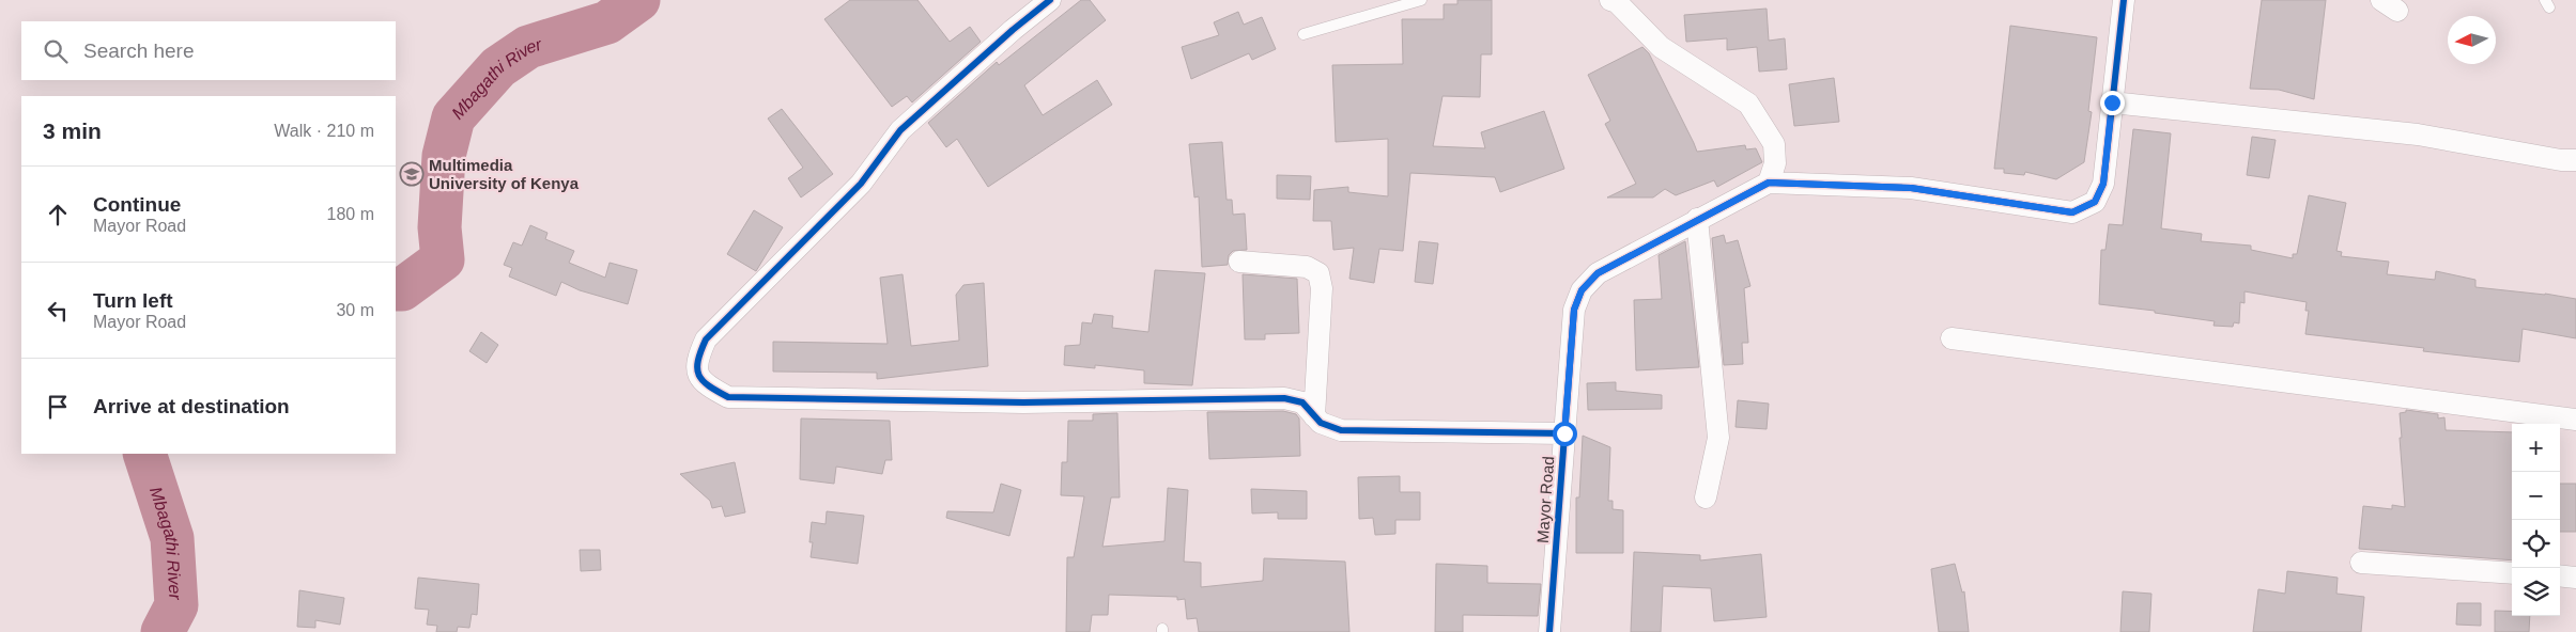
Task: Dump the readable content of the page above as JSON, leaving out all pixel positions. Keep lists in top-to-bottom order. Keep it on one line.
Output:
{"streets":{"street":["Mayor Road"]},"water":["Mbagathi River"],"places":{"school or university":["Multimedia University of Kenya"]},"north":"left","page":{"search":"Search here","heading":["3 min","Walk · 210 m"],"list":[["Continue","Mayor Road","180 m"],["Turn left","Mayor Road","30 m"],"Arrive at destination"],"map_buttons":["+","−"]}}
